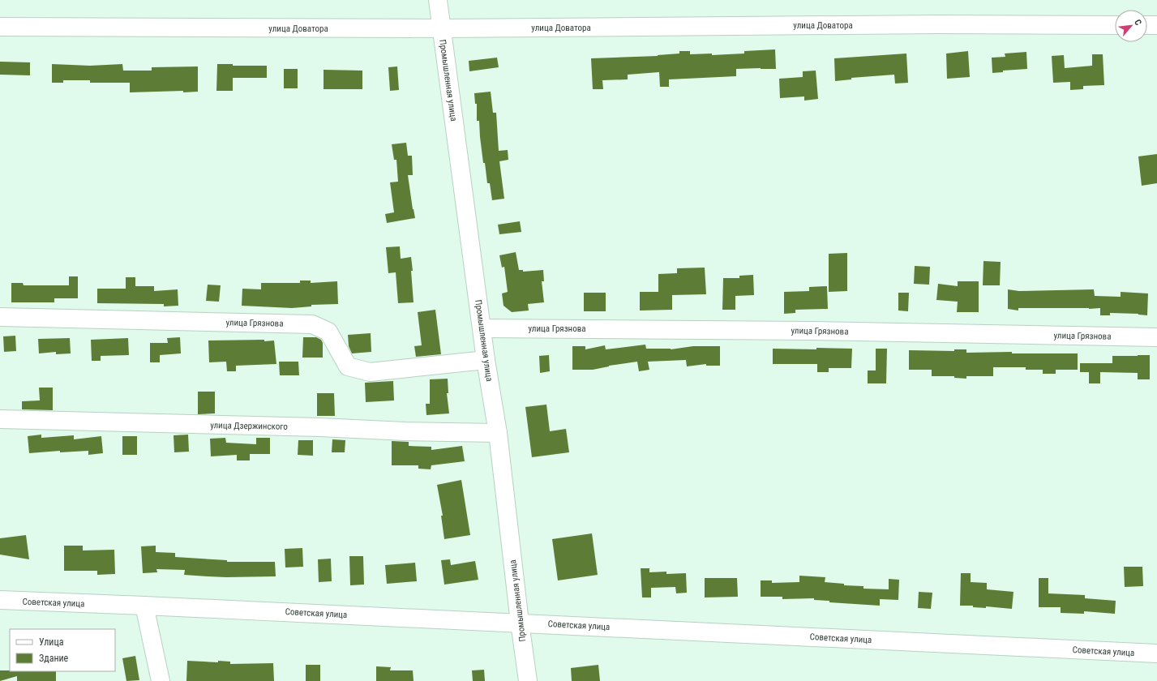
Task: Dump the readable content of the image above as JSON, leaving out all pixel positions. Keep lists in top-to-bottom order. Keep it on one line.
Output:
{"streets":{"street":["улица Доватора","Промышленная улица","улица Грязнова","улица Дзержинского","Советская улица"]},"crossings":[["улица Доватора","Промышленная улица"],["Промышленная улица","улица Грязнова"],["Промышленная улица","улица Дзержинского"],["Промышленная улица","Советская улица"]],"legend":["Улица","Здание"],"north":"top right"}
